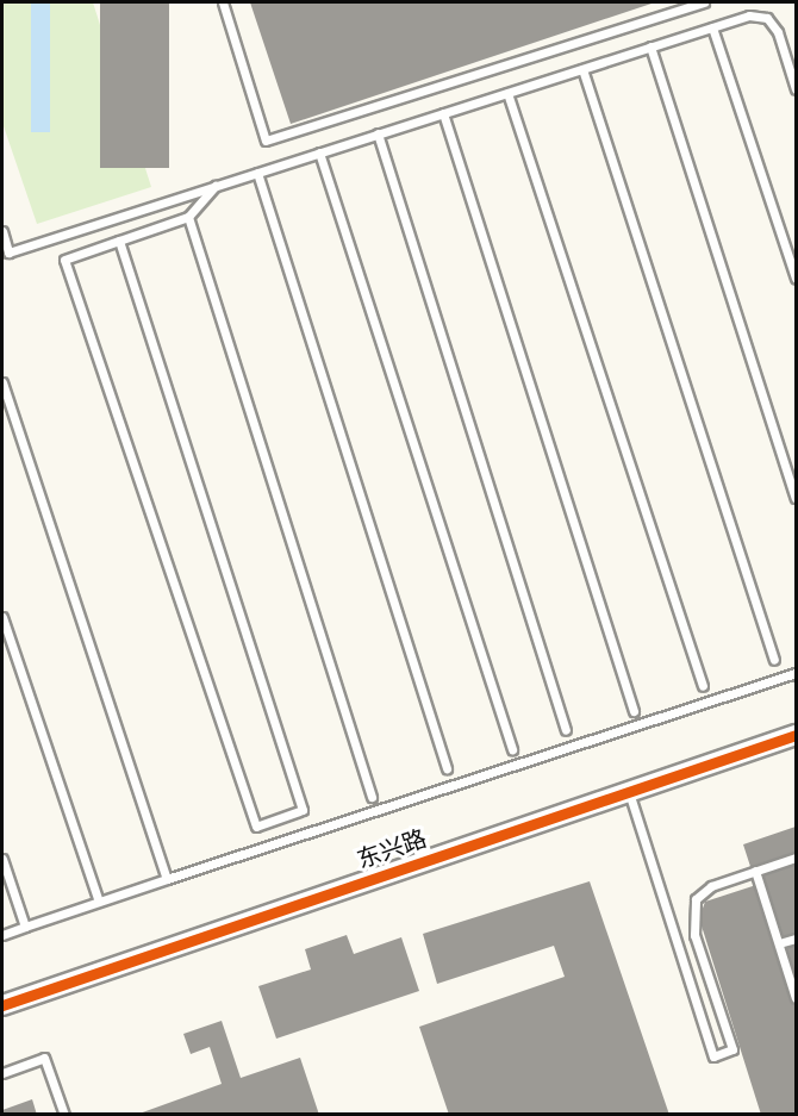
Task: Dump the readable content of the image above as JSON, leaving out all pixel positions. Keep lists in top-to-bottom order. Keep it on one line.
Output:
{"streets":{"street":["东兴路"]}}
